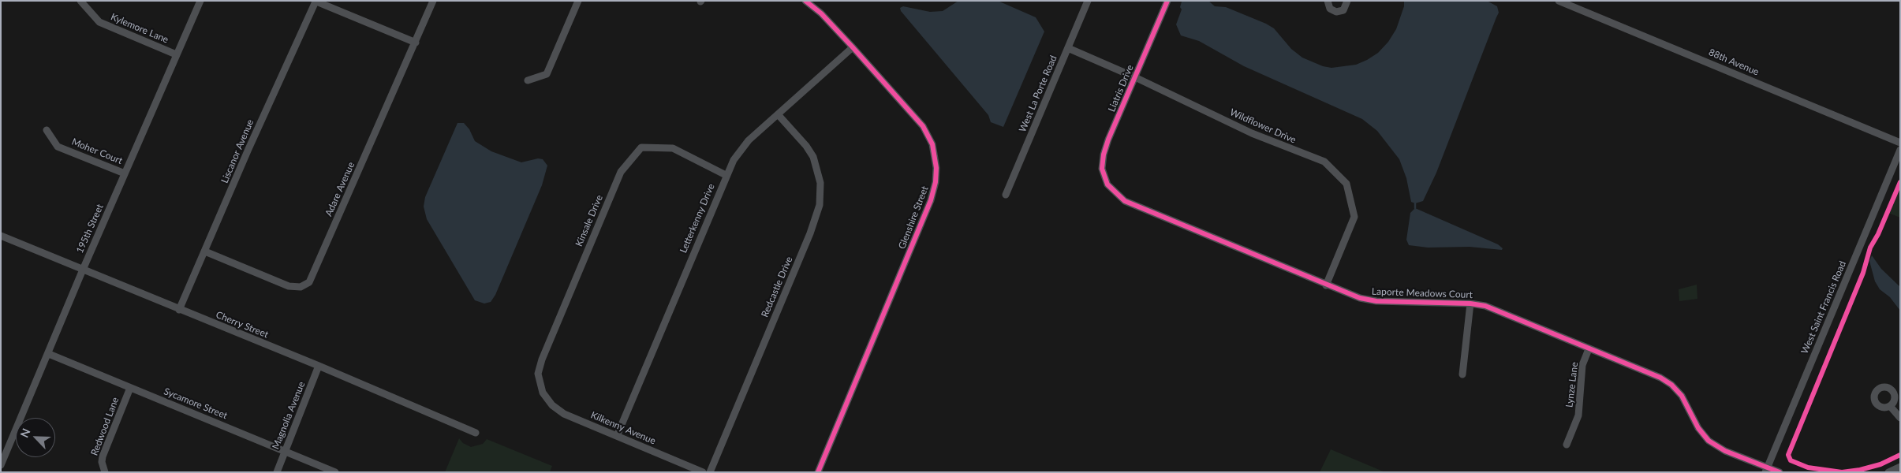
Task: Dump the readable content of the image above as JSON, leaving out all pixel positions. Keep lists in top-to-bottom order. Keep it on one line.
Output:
{"streets":{"street":["Kylemore Lane","88th Avenue","Liatris Drive","West La Porte Road","Wildflower Drive","Moher Court","Liscanor Avenue","Adare Avenue","Glenshire Street","Letterkenny Drive","Kinsale Drive","195th Street","Redcastle Drive","Laporte Meadows Court","West Saint Francis Road","Cherry Street","Lynze Lane","Sycamore Street","Magnolia Avenue","Redwood Lane","Kilkenny Avenue"]},"crossings":[["Kylemore Lane","195th Street"],["Liatris Drive","Wildflower Drive"],["Liatris Drive","Laporte Meadows Court"],["West La Porte Road","Wildflower Drive"],["Wildflower Drive","Laporte Meadows Court"],["Moher Court","195th Street"],["Liscanor Avenue","Adare Avenue"],["Liscanor Avenue","Cherry Street"],["Glenshire Street","Letterkenny Drive"],["Letterkenny Drive","Kinsale Drive"],["Letterkenny Drive","Redcastle Drive"],["Letterkenny Drive","Kilkenny Avenue"],["Kinsale Drive","Kilkenny Avenue"],["195th Street","Cherry Street"],["195th Street","Sycamore Street"],["Laporte Meadows Court","West Saint Francis Road"],["Laporte Meadows Court","Lynze Lane"],["Cherry Street","Magnolia Avenue"],["Sycamore Street","Magnolia Avenue"],["Sycamore Street","Redwood Lane"]],"north":"top left"}
